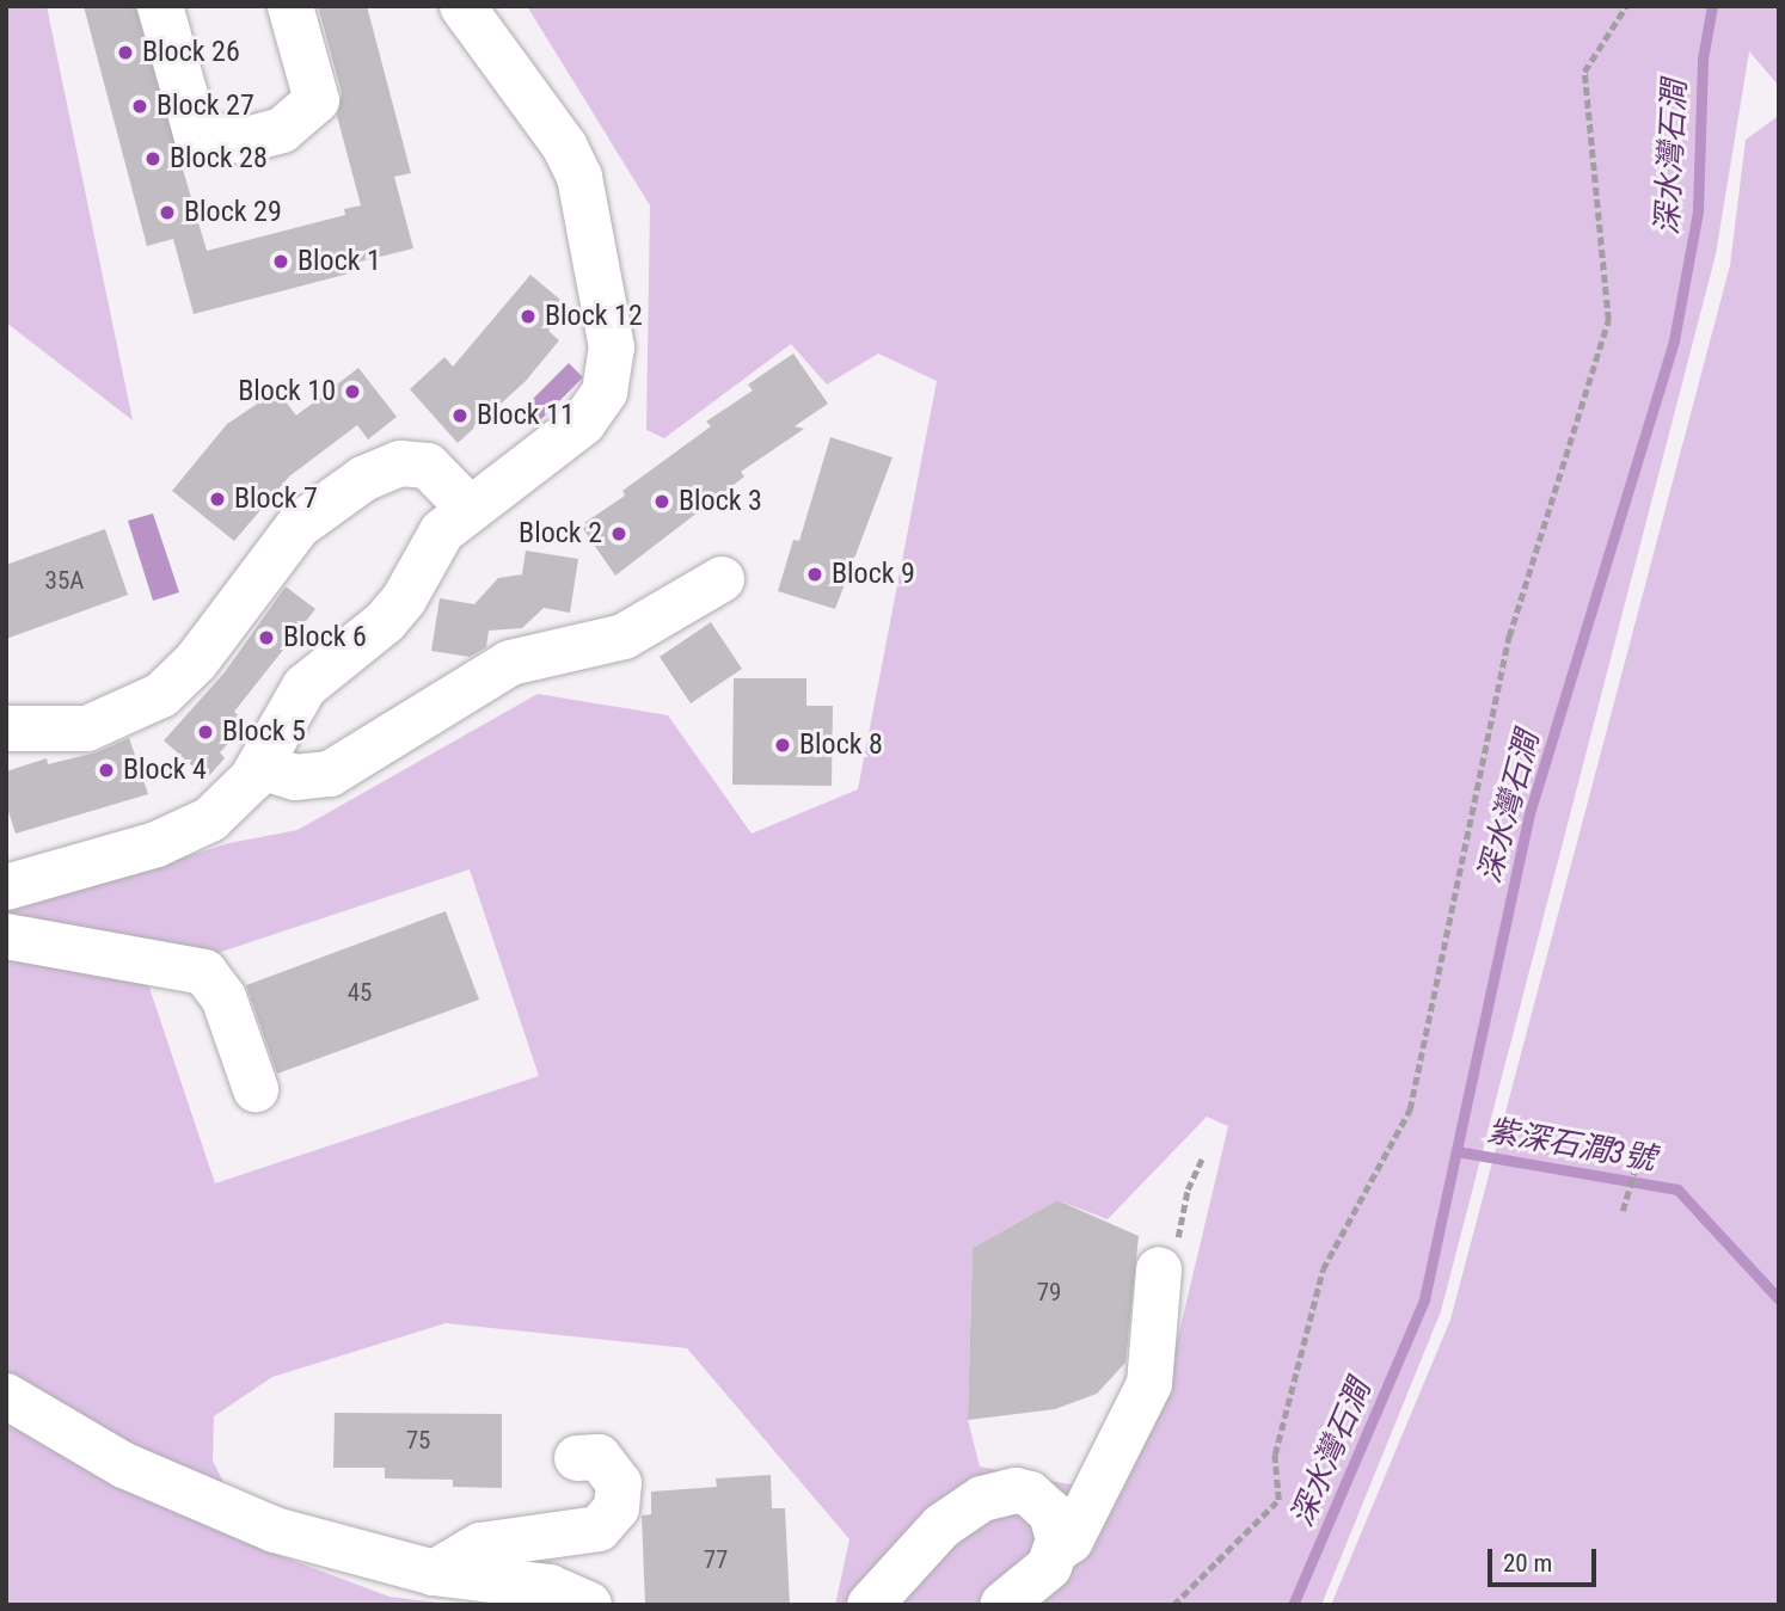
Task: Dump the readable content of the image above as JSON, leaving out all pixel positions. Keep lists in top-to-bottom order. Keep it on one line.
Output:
{"water":["深水灣石澗","紫深石澗3號"],"places":["Block 26","Block 27","Block 28","Block 29","Block 1","Block 12","Block 10","Block 11","Block 7","Block 3","Block 2","Block 9","Block 6","Block 5","Block 8","Block 4"],"house_numbers":["35A","45","79","75","77"],"scale_bar":"20 m"}
